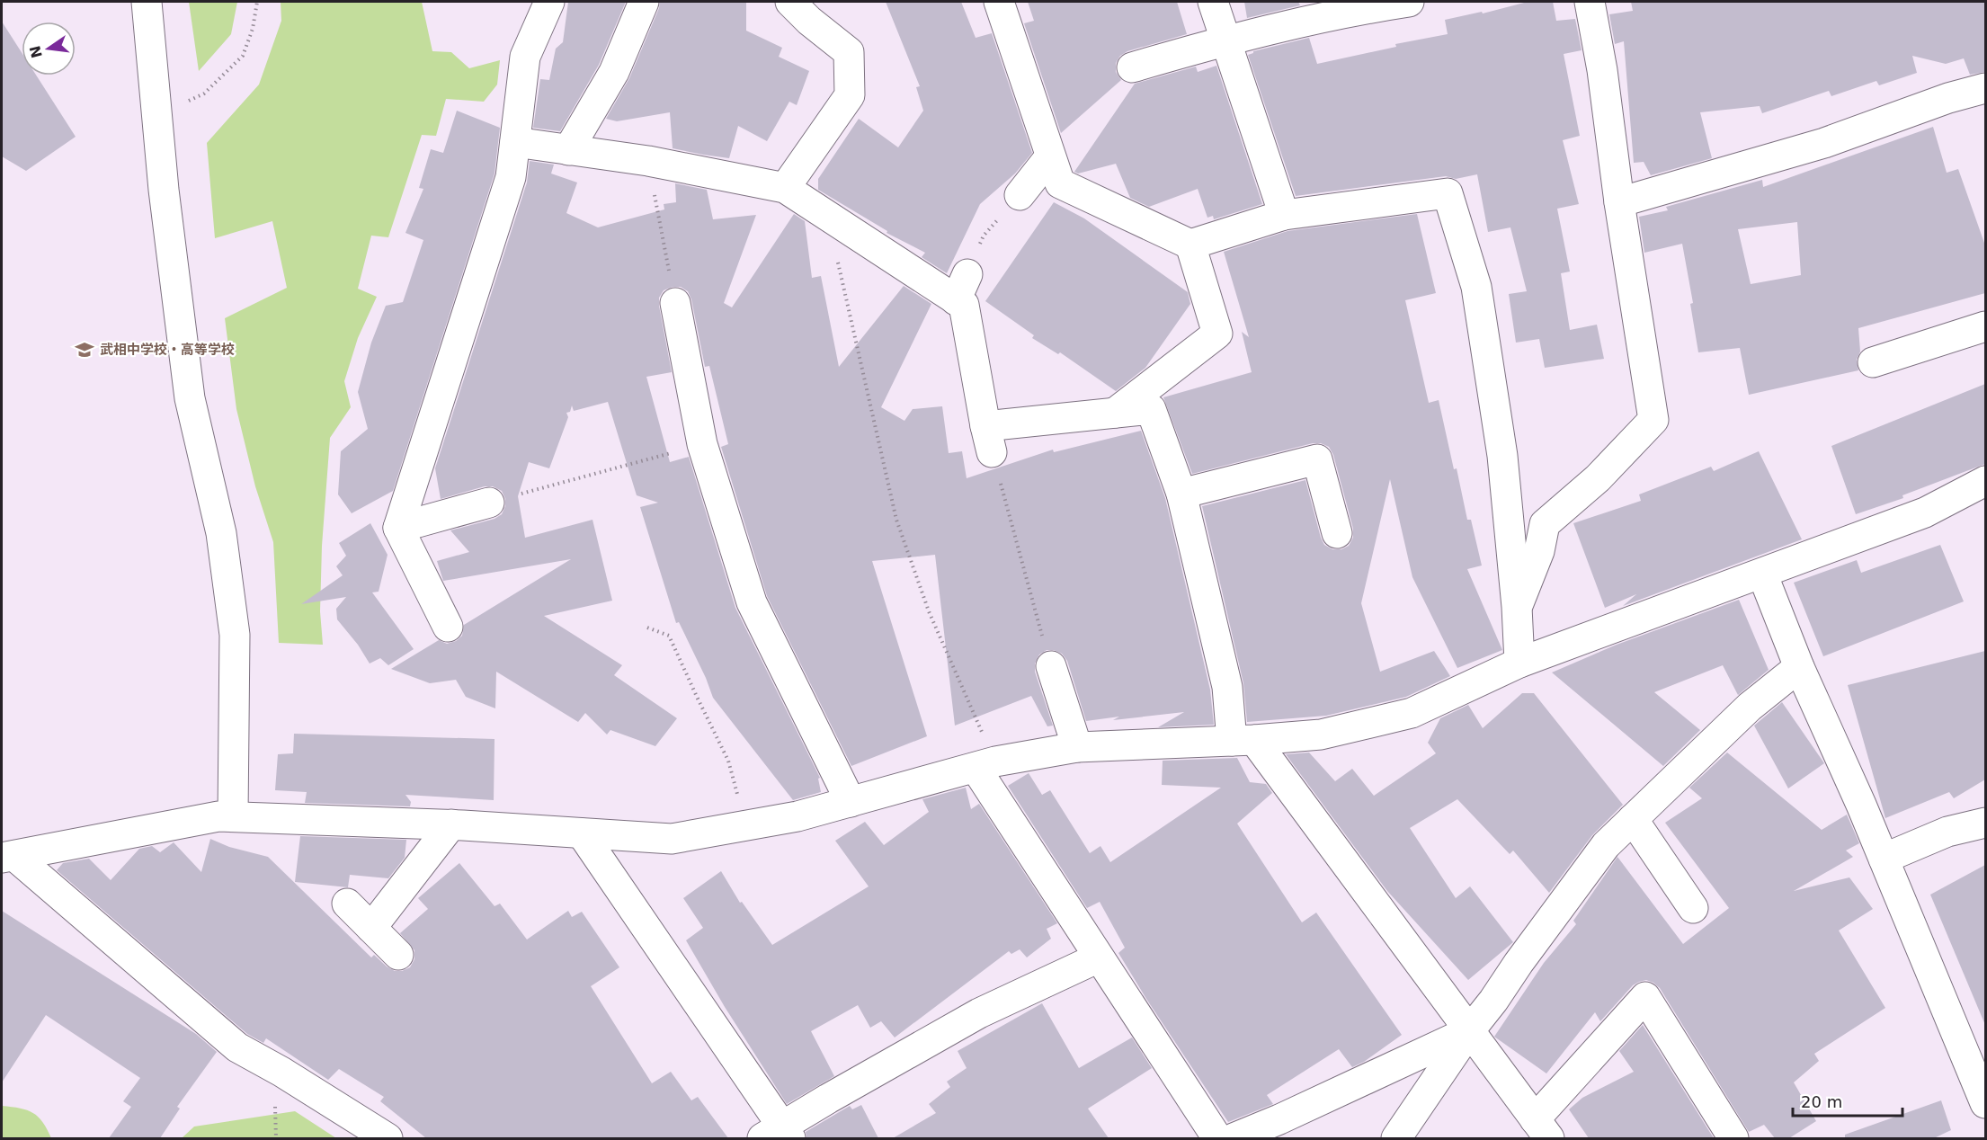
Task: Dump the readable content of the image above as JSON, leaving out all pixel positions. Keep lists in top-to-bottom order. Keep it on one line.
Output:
{"places":{"school or university":["武相中学校・高等学校"]},"scale_bar":"20 m","north":"left"}
